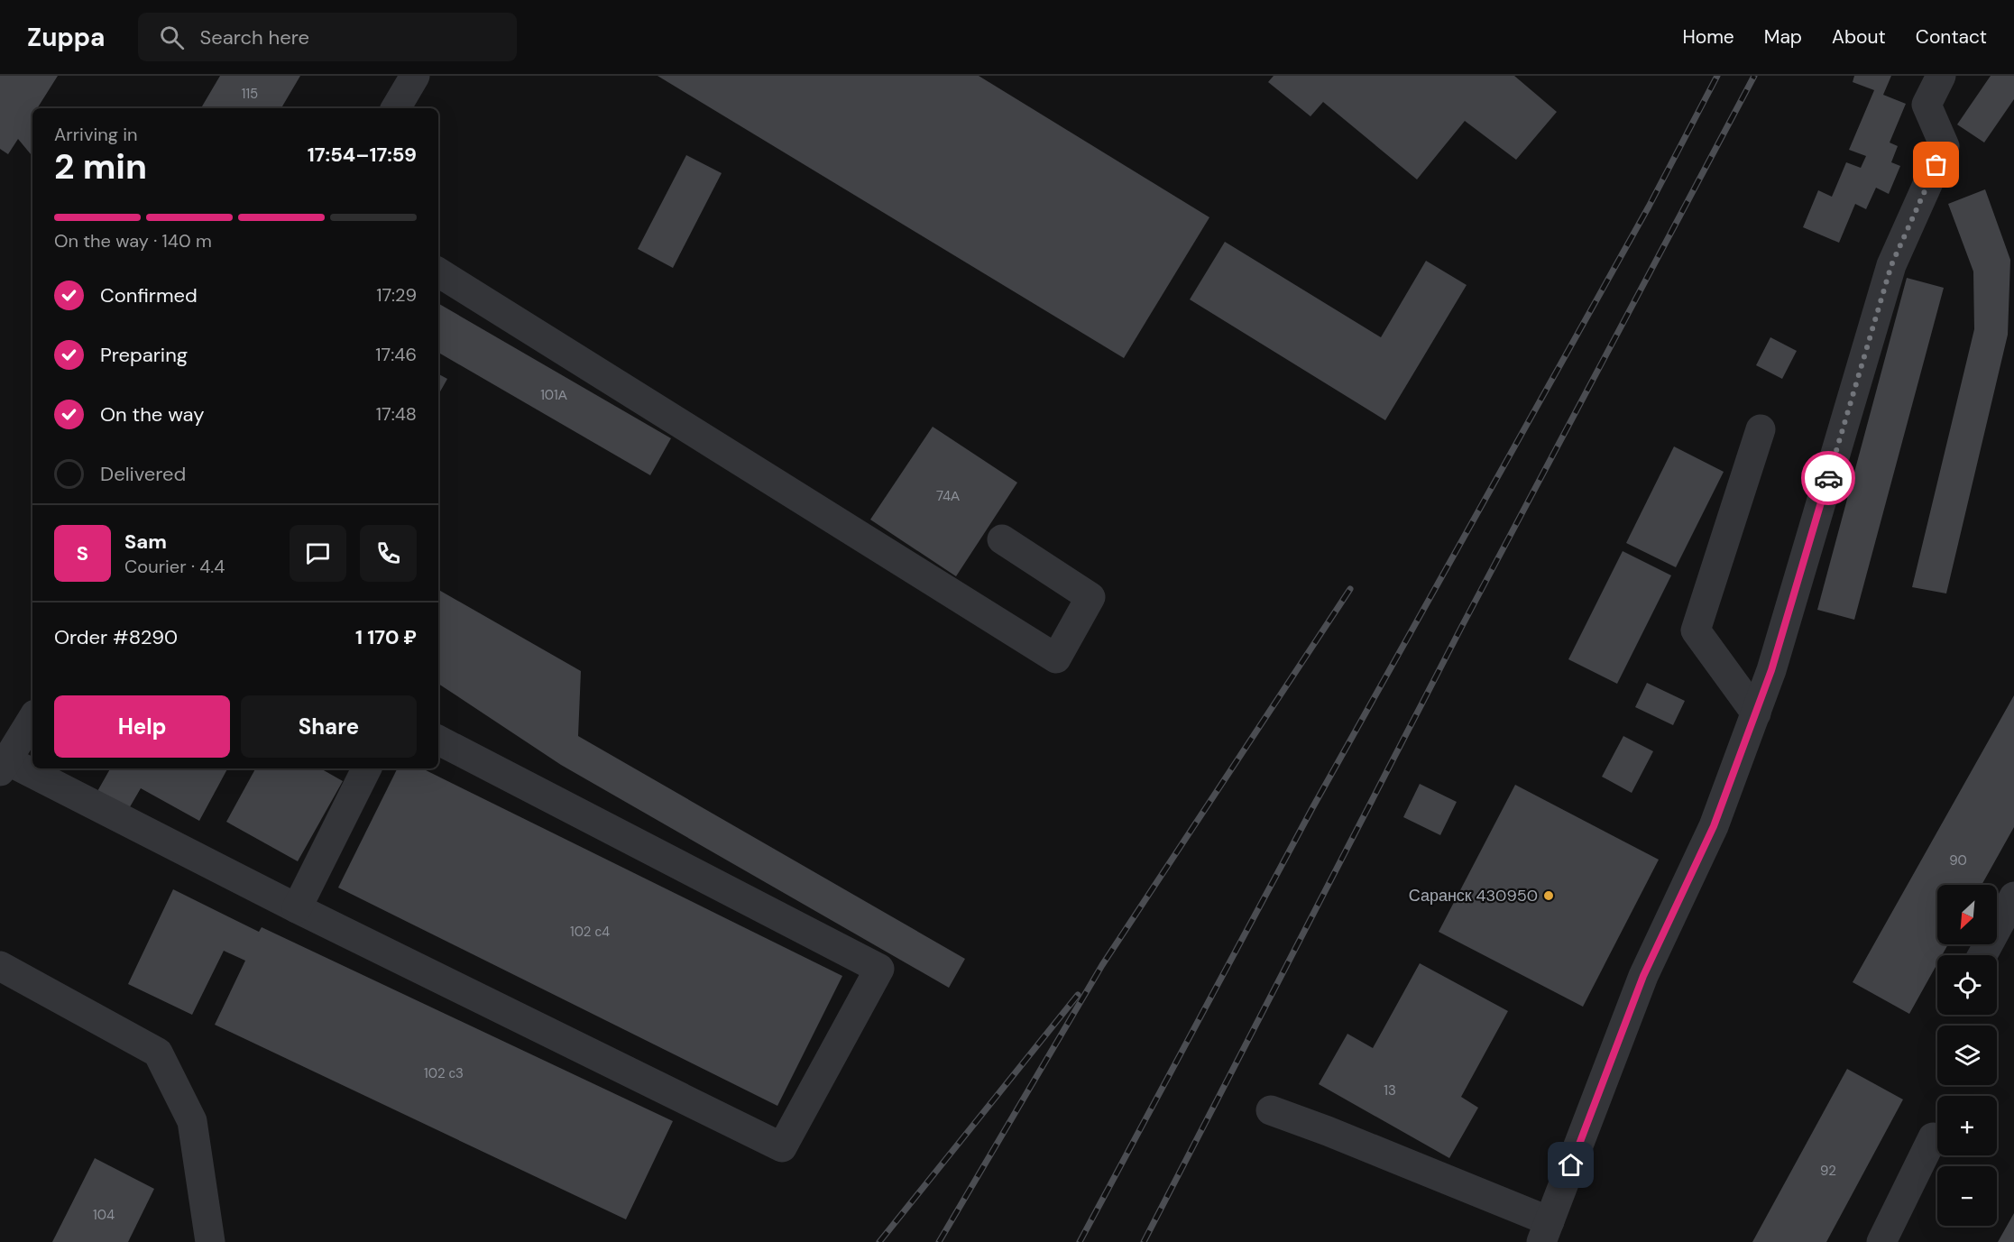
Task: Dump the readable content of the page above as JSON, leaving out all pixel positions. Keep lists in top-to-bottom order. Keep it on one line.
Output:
{"places":["Саранск 430950"],"house_numbers":["115","101А","74А","90","102 с4","102 с3","13","92","104"],"north":"bottom left","page":{"header":"Zuppa","search":"Search here","nav":["Home","Map","About","Contact"],"heading":["2 min","Arriving in","17:54–17:59"],"panel":["Sam","Courier · 4.4","Order #8290","1 170 ₽"],"bar":"On the way · 140 m","list":[["Confirmed","17:29"],["Preparing","17:46"],["On the way","17:48"],"Delivered"],"round":"S","buttons":["Help","Share"],"map_buttons":["+","−"]}}
